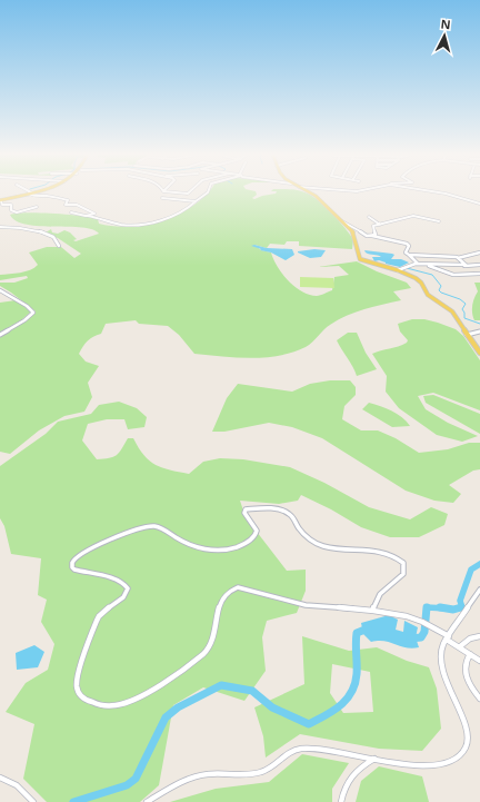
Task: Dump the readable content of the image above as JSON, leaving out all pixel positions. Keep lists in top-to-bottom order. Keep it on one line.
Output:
{"north":"top"}
